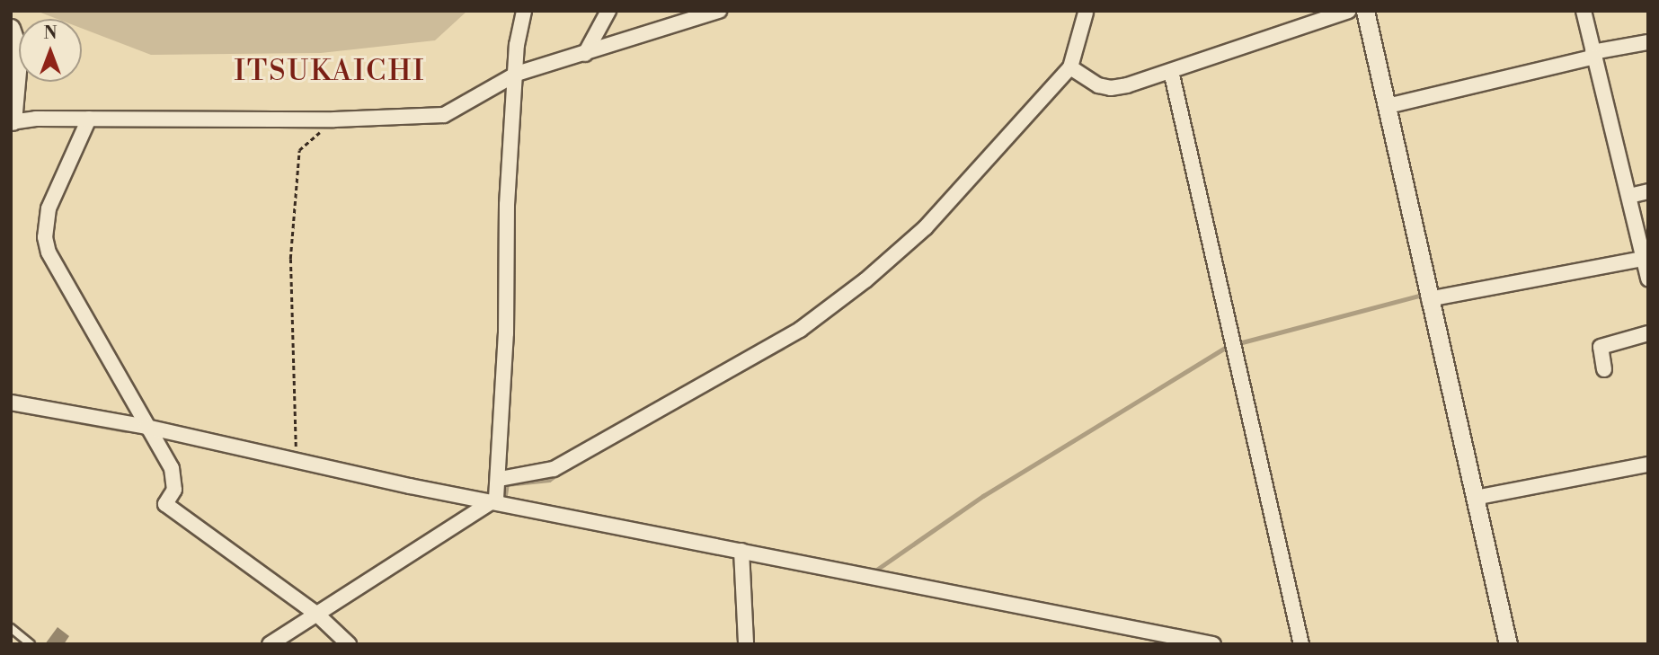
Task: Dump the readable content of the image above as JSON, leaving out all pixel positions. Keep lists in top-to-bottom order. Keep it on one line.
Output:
{"districts":["ITSUKAICHI"],"north":"top"}
